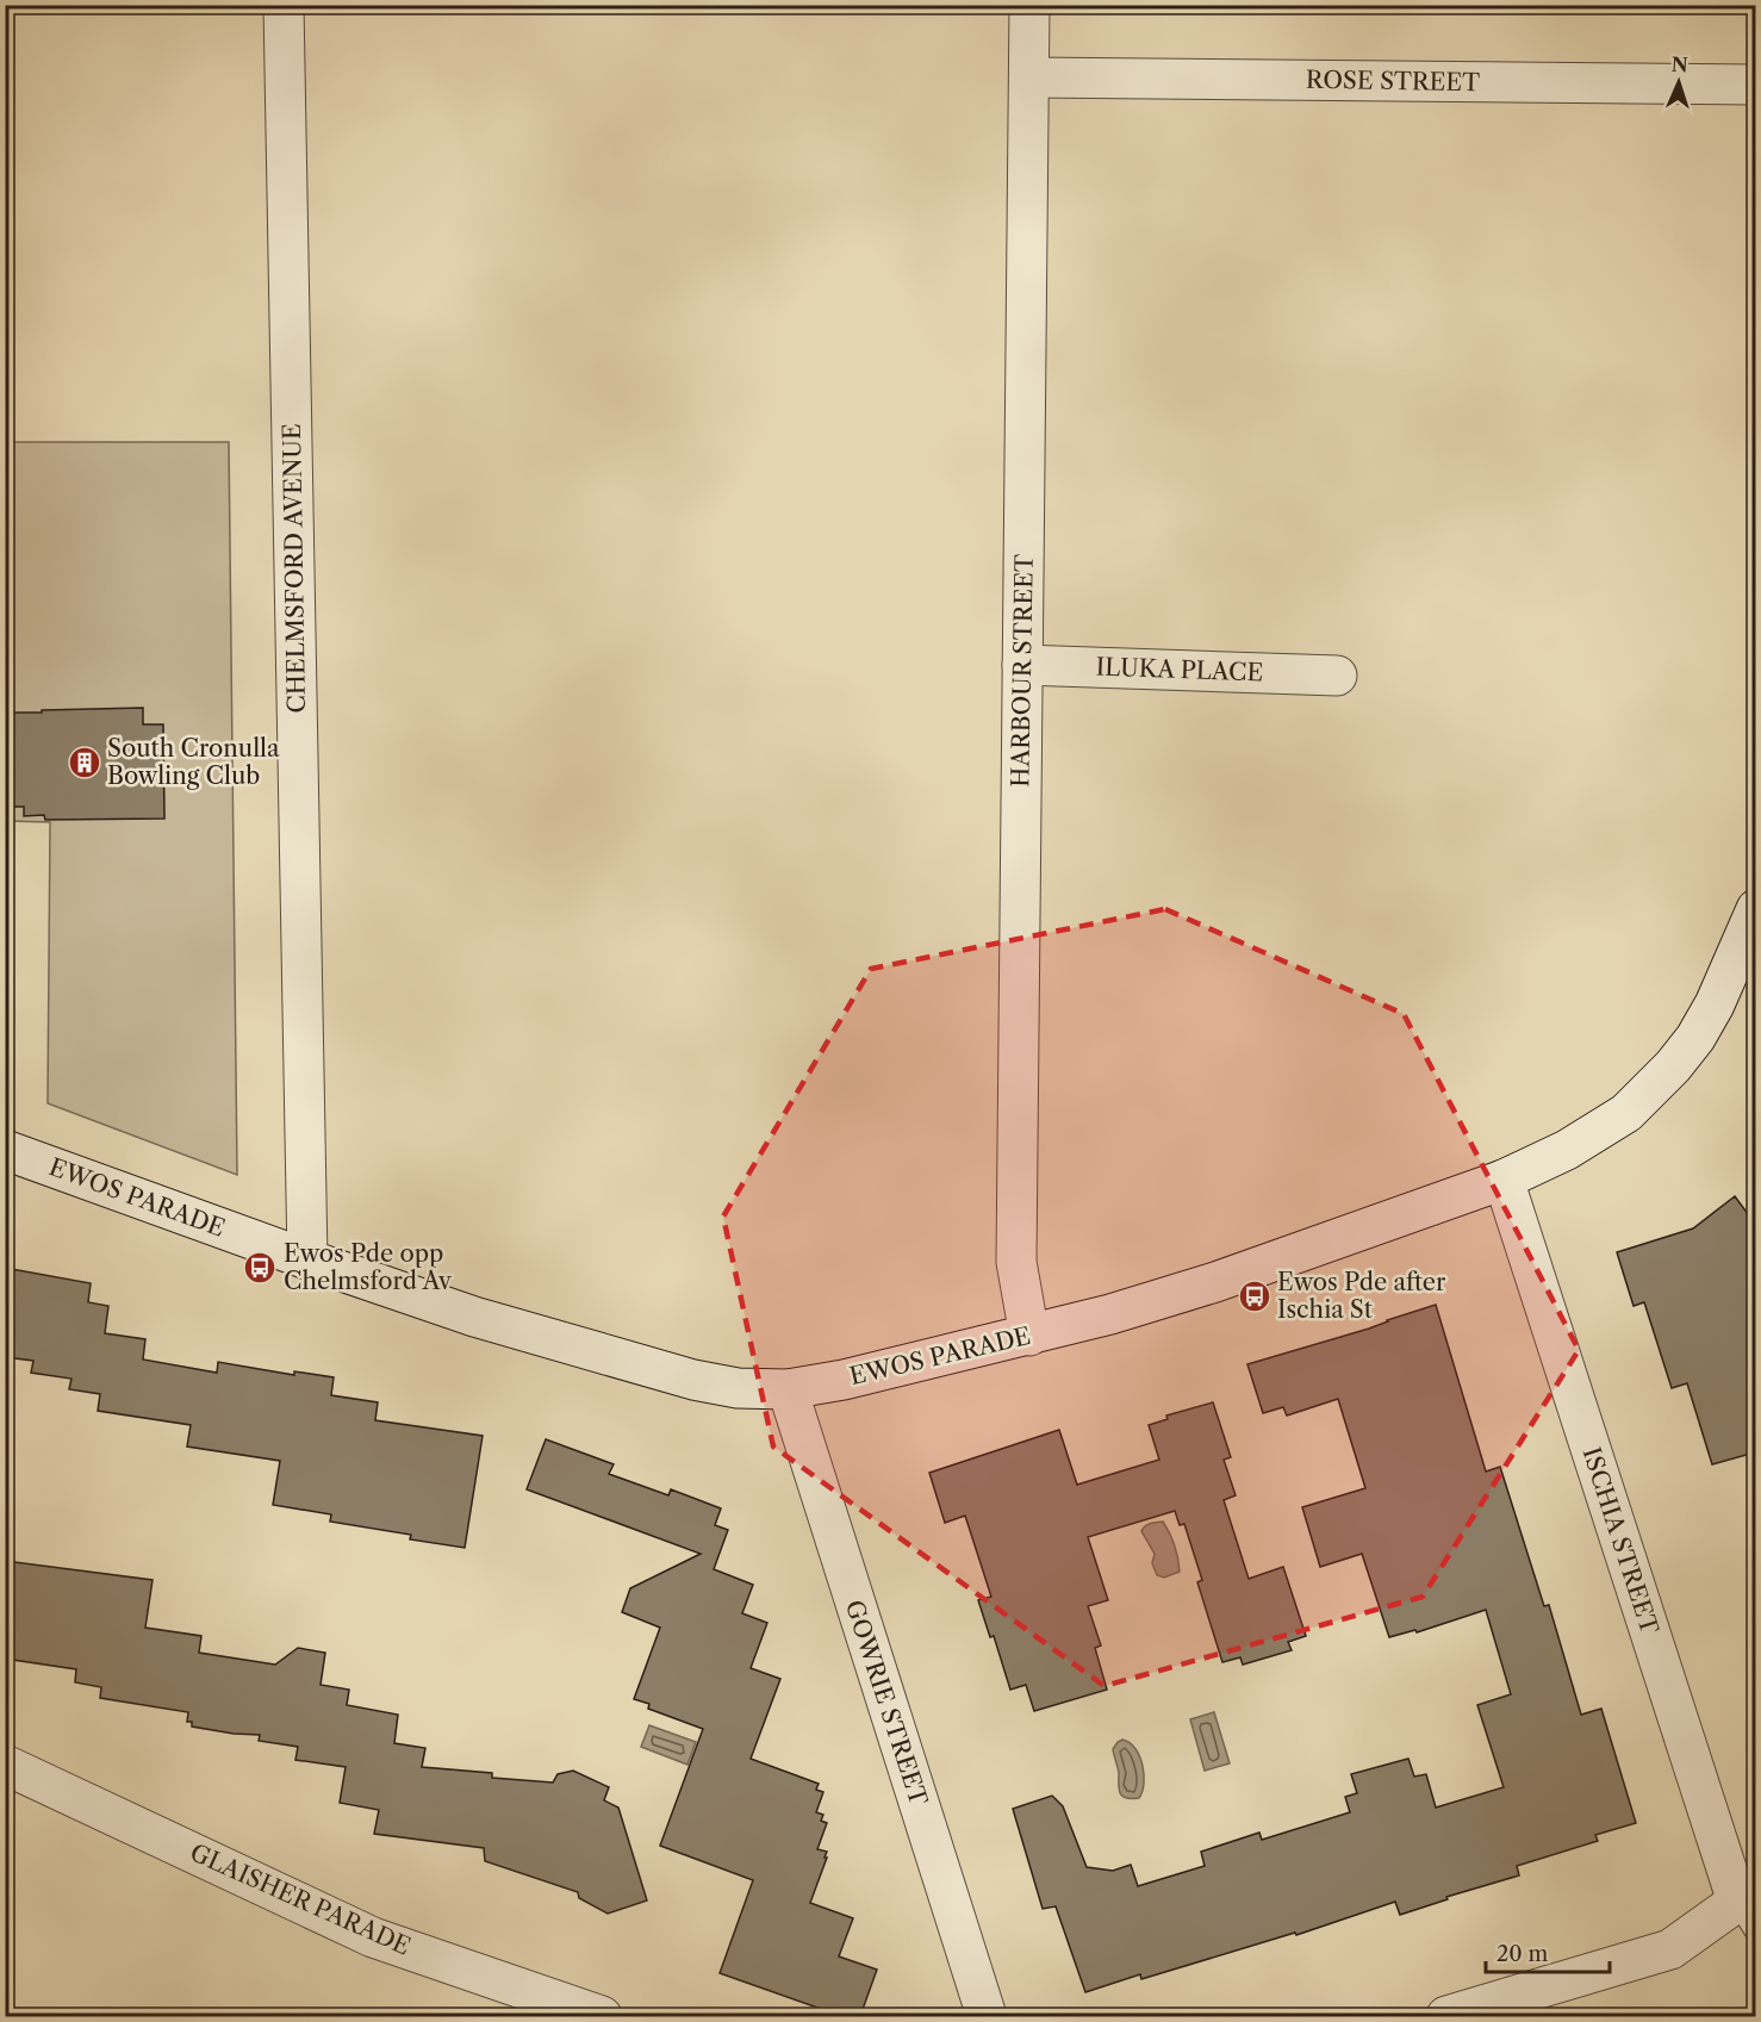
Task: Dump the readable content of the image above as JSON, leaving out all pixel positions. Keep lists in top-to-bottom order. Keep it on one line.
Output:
{"streets":{"street":["ROSE STREET","CHELMSFORD AVENUE","ILUKA PLACE","HARBOUR STREET","EWOS PARADE","ISCHIA STREET","GOWRIE STREET","GLAISHER PARADE"]},"crossings":[["ROSE STREET","HARBOUR STREET"],["CHELMSFORD AVENUE","EWOS PARADE"],["ILUKA PLACE","HARBOUR STREET"],["HARBOUR STREET","EWOS PARADE"],["EWOS PARADE","ISCHIA STREET"],["EWOS PARADE","GOWRIE STREET"]],"places":{"building":["South Cronulla Bowling Club"],"bus stop":["Ewos Pde opp Chelmsford Av","Ewos Pde after Ischia St"]},"scale_bar":"20 m","north":"top"}
